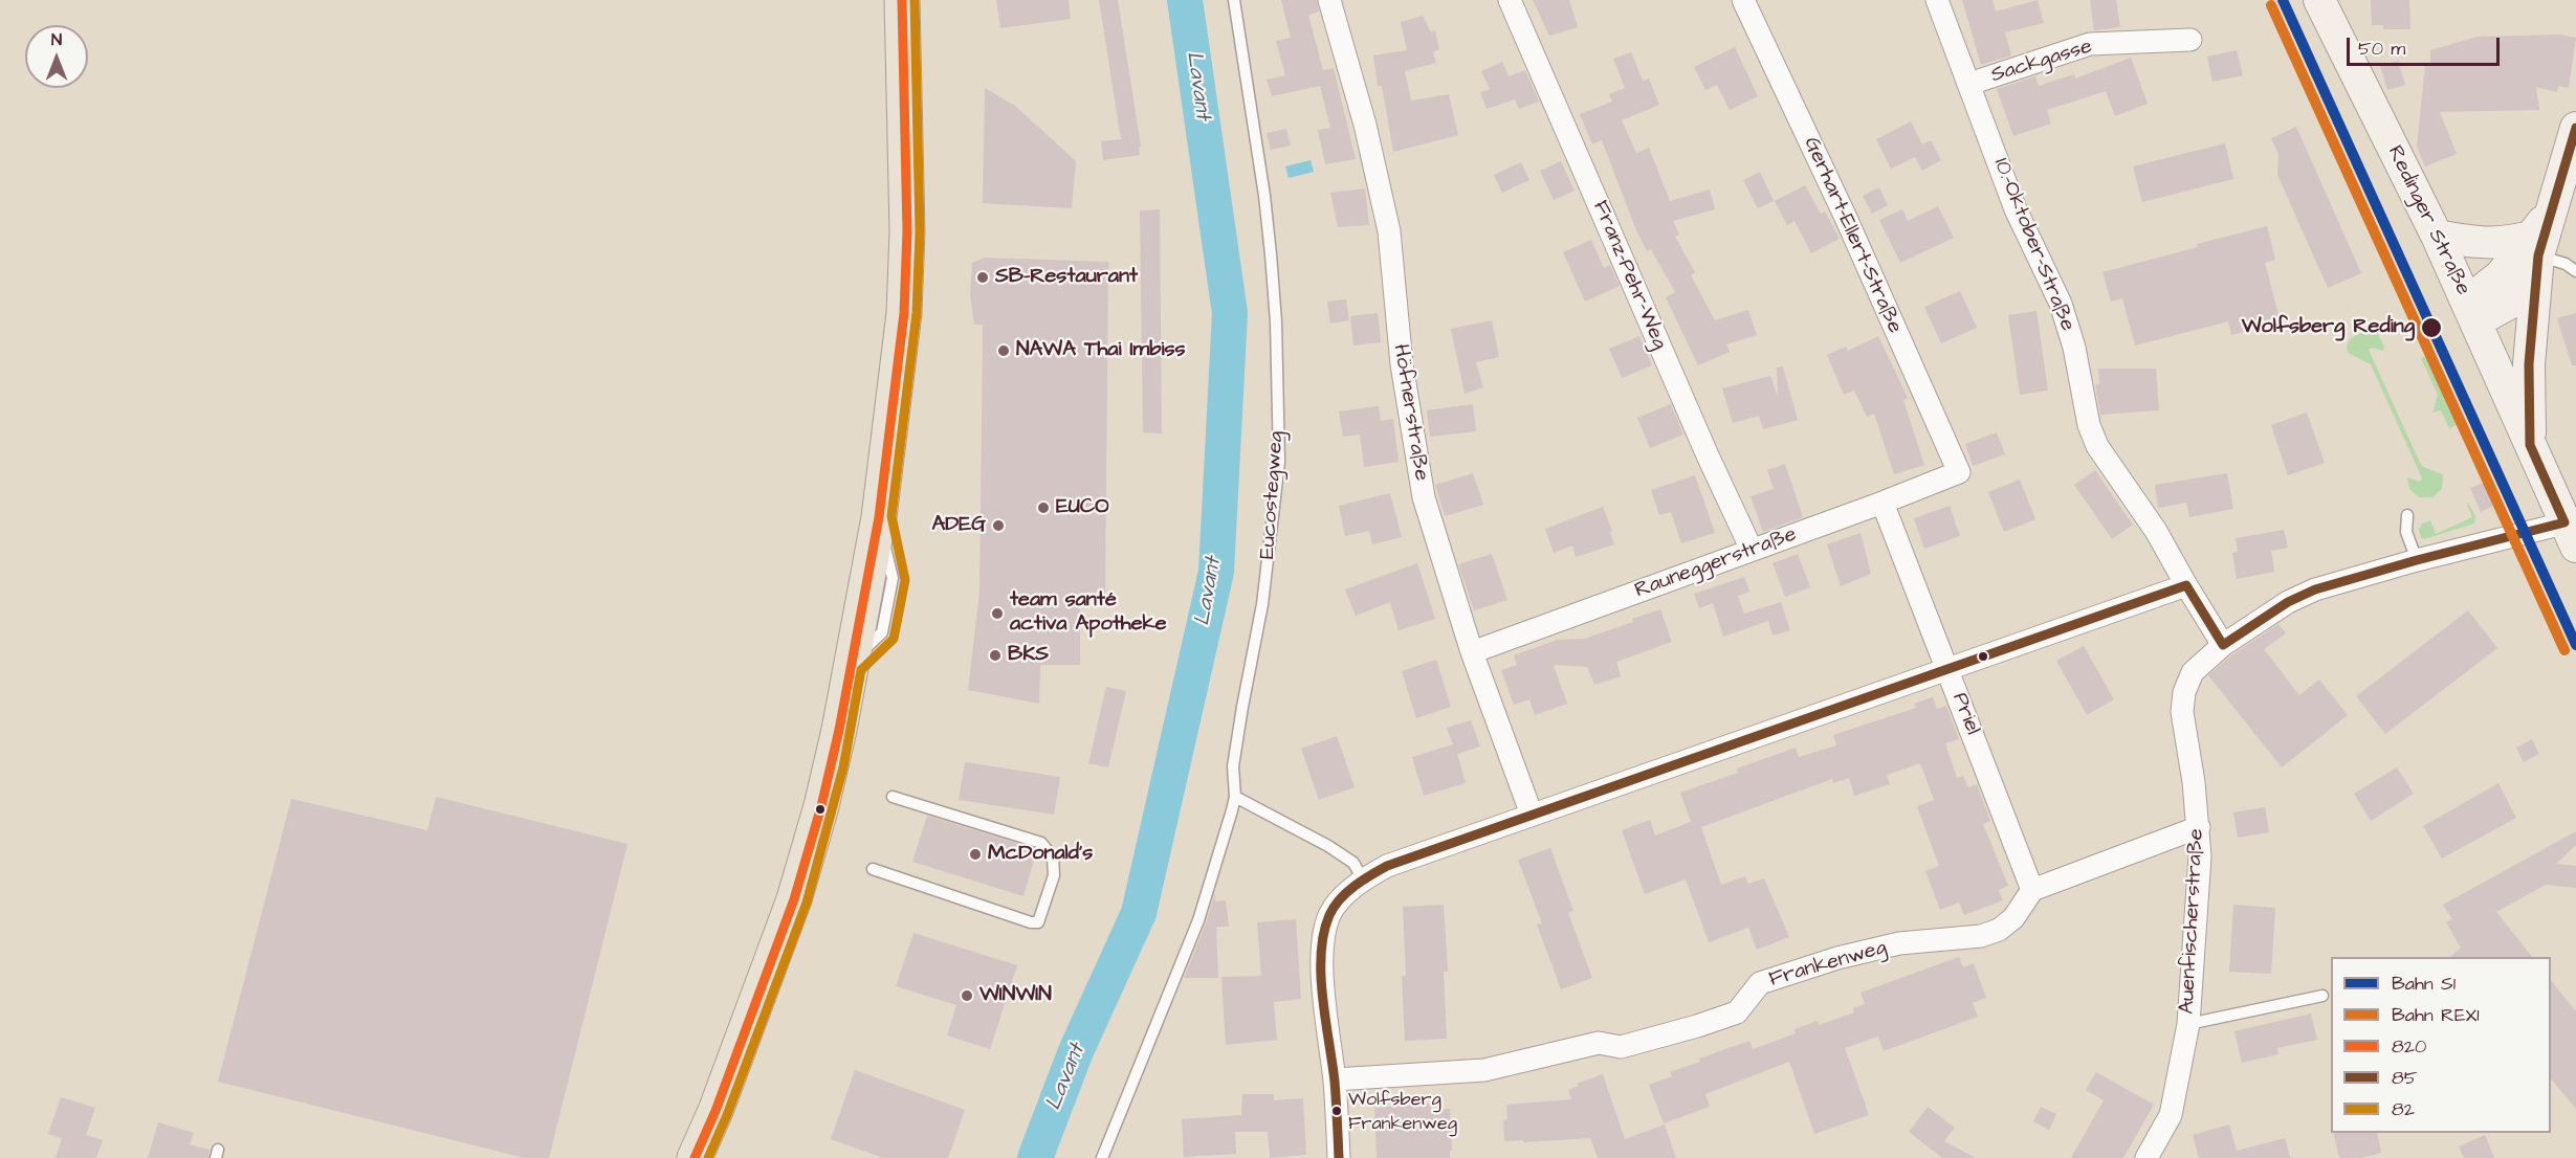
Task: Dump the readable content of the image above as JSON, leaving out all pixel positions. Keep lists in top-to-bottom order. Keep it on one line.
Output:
{"streets":{"main road":["Redinger Straße"],"street":["Sackgasse","Gerhart-Ellert-Straße","10.-Oktober-Straße","Franz-Pehr-Weg","Höfnerstraße","Rauneggerstraße","Priel","Auenfischerstraße","Frankenweg"],"lane":["Eucostegweg"]},"crossings":[["Sackgasse","10.-Oktober-Straße"],["Redinger Straße","Auenfischerstraße"],["Gerhart-Ellert-Straße","Rauneggerstraße"],["10.-Oktober-Straße","Auenfischerstraße"],["Franz-Pehr-Weg","Rauneggerstraße"],["Höfnerstraße","Rauneggerstraße"],["Rauneggerstraße","Priel"],["Priel","Frankenweg"]],"water":["Lavant"],"places":["SB-Restaurant","Wolfsberg Reding","NAWA Thai Imbiss","EUCO","ADEG","team santé activa Apotheke","BKS","McDonald's","WINWIN","Wolfsberg Frankenweg"],"lines":["rail line S1","transit line 820","transit line 82","rail line REX1","transit line 85"],"legend":["Bahn S1","Bahn REX1","820","85","82"],"scale_bar":"50 m","north":"top"}
